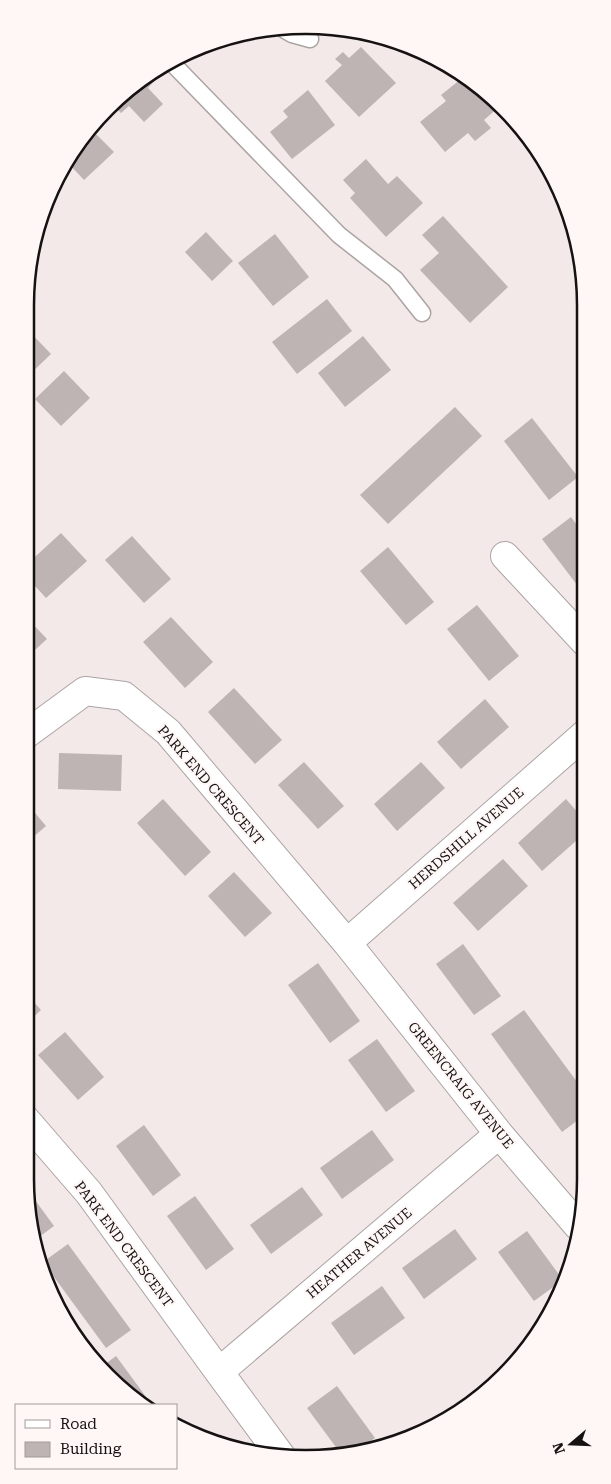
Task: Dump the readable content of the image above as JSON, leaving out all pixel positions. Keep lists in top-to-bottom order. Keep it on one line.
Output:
{"streets":{"street":["PARK END CRESCENT","HERDSHILL AVENUE","GREENCRAIG AVENUE","HEATHER AVENUE"]},"crossings":[["PARK END CRESCENT","HERDSHILL AVENUE"],["PARK END CRESCENT","GREENCRAIG AVENUE"],["PARK END CRESCENT","HEATHER AVENUE"],["HERDSHILL AVENUE","GREENCRAIG AVENUE"],["GREENCRAIG AVENUE","HEATHER AVENUE"]],"legend":["Road","Building"],"north":"left"}
